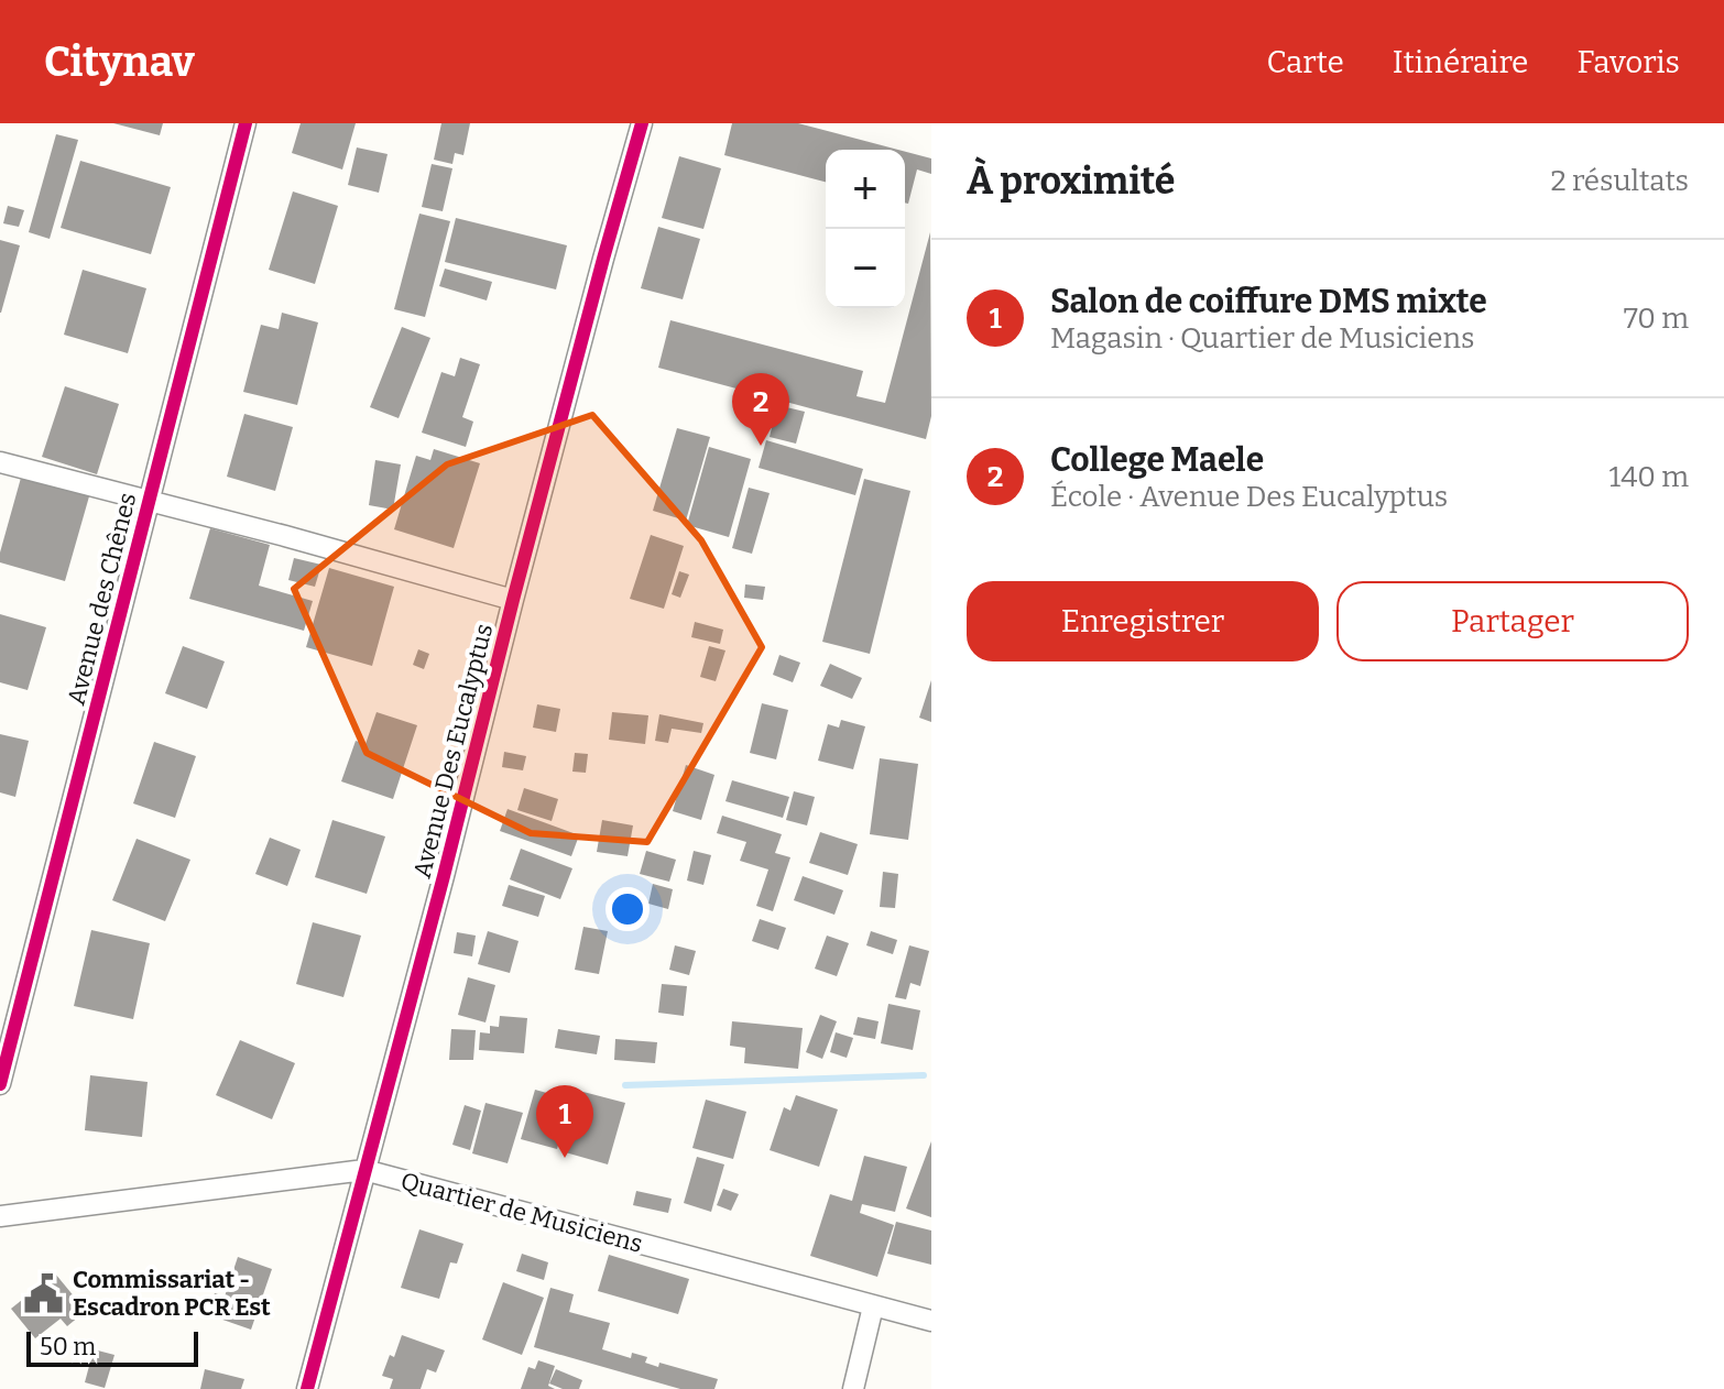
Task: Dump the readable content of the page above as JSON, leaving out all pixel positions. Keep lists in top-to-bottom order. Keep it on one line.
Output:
{"streets":{"street":["Avenue des Chênes","Avenue Des Eucalyptus","Quartier de Musiciens"]},"crossings":[["Avenue Des Eucalyptus","Quartier de Musiciens"]],"places":{"public building":["Commissariat - Escadron PCR Est"]},"scale_bar":"50 m","page":{"header":"Citynav","nav":["Carte","Itinéraire","Favoris"],"heading":["À proximité","2 résultats"],"map_buttons":["+","−"],"list":[{"mark":"1","name":"Salon de coiffure DMS mixte","note":"Magasin · Quartier de Musiciens","value":"70 m"},{"mark":"2","name":"College Maele","note":"École · Avenue Des Eucalyptus","value":"140 m"}],"pins":["2","1"],"buttons":["Enregistrer","Partager"],"scale":"50 m"}}
